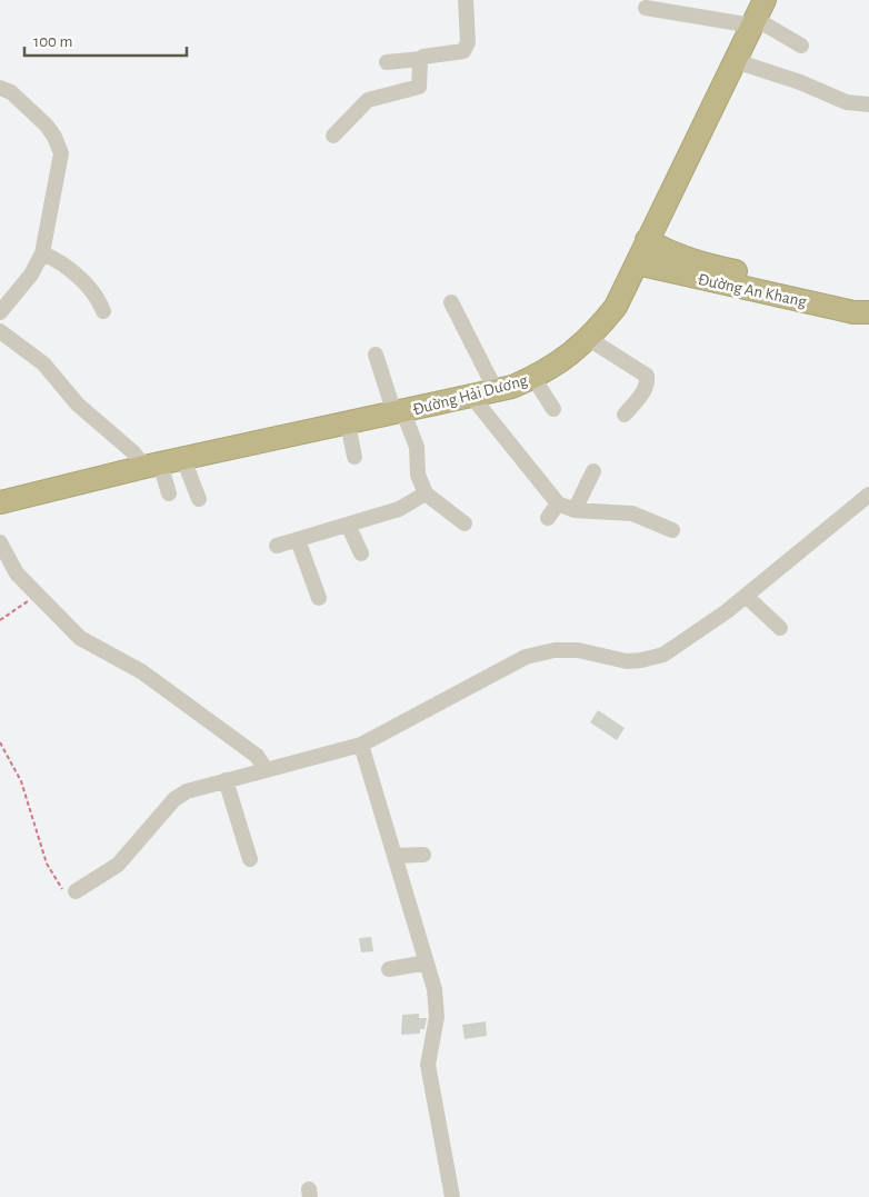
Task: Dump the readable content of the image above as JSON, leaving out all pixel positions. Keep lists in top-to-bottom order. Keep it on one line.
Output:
{"streets":{"highway":["Đường An Khang","Đường Hải Dương"]},"crossings":[["Đường An Khang","Đường Hải Dương"]],"scale_bar":"100 m"}
